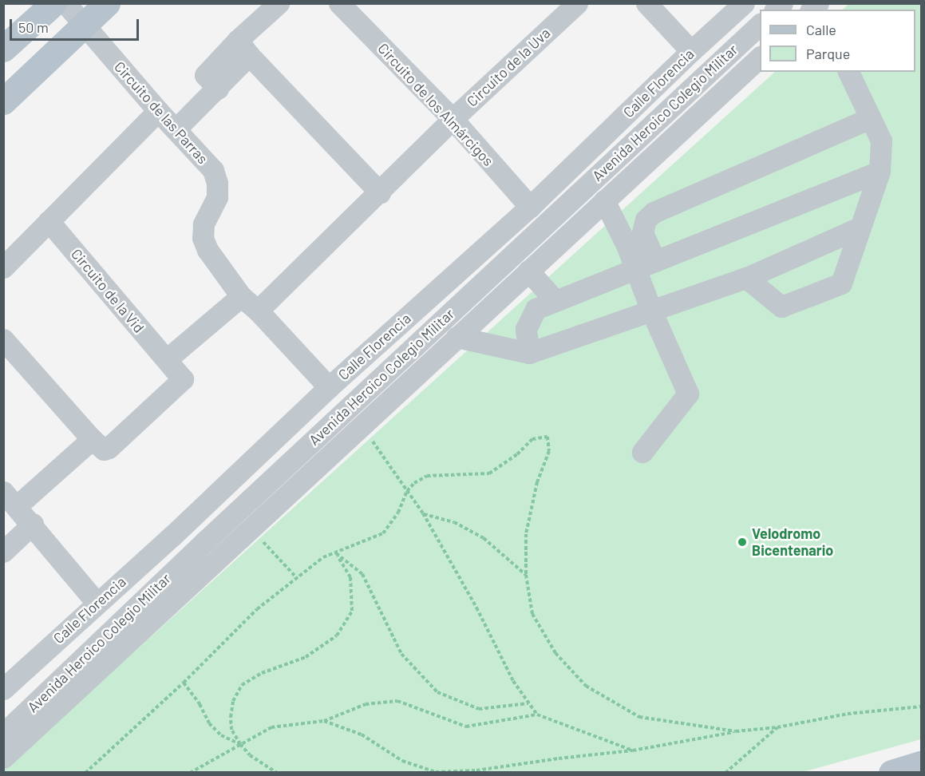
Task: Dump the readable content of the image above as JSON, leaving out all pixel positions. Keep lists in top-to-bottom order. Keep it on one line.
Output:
{"streets":{"street":["Circuito de la Uva","Calle Florencia","Circuito de los Almárcigos","Circuito de las Parras","Avenida Heroico Colegio Militar","Circuito de la Vid"]},"crossings":[["Circuito de la Uva","Circuito de los Almárcigos"],["Circuito de la Uva","Circuito de las Parras"],["Calle Florencia","Circuito de los Almárcigos"],["Calle Florencia","Circuito de las Parras"]],"places":["Velodromo Bicentenario"],"legend":["Calle","Parque"],"scale_bar":"50 m"}
